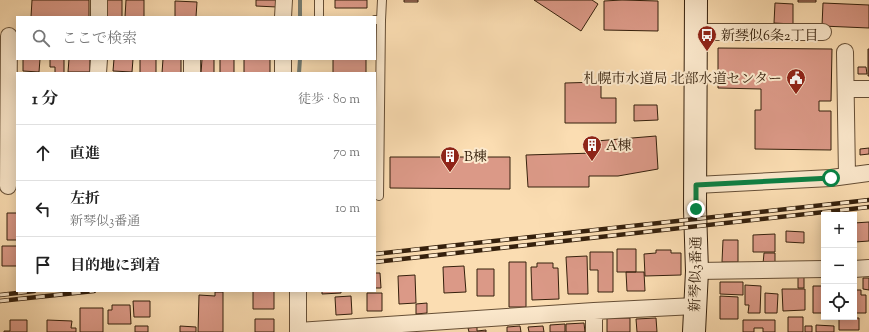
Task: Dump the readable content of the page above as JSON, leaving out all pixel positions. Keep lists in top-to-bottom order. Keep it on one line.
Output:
{"streets":{"street":["新琴似3番通"]},"places":{"bus stop":["新琴似6条2丁目"],"public building":["札幌市水道局 北部水道センター"],"building":["A棟","B棟"]},"page":{"search":"ここで検索","heading":["1 分","徒歩 · 80 m"],"list":[["直進","70 m"],["左折","新琴似3番通","10 m"],"目的地に到着"],"map_buttons":["+","−"]}}
